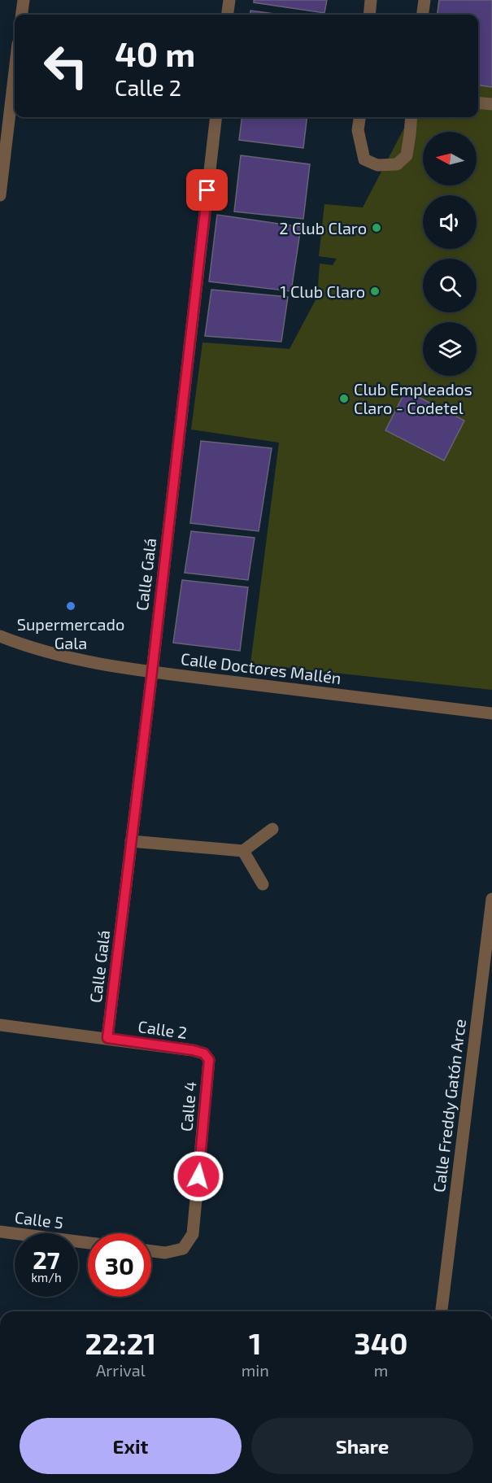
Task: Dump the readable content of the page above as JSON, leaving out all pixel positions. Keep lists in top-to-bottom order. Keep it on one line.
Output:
{"streets":{"street":["Calle Galá","Calle Doctores Mallén","Calle 2","Calle Freddy Gatón Arce","Calle 4","Calle 5"]},"crossings":[["Calle Galá","Calle Doctores Mallén"],["Calle Galá","Calle 2"],["Calle 2","Calle 4"]],"places":["2 Club Claro","1 Club Claro","Club Empleados Claro - Codetel","Supermercado Gala"],"north":"left","page":{"turn":["40 m","Calle 2"],"speed":"27 km/h","limit":"30","eta":["22:21","Arrival","1","min","340","m"],"buttons":["Exit","Share"]}}
